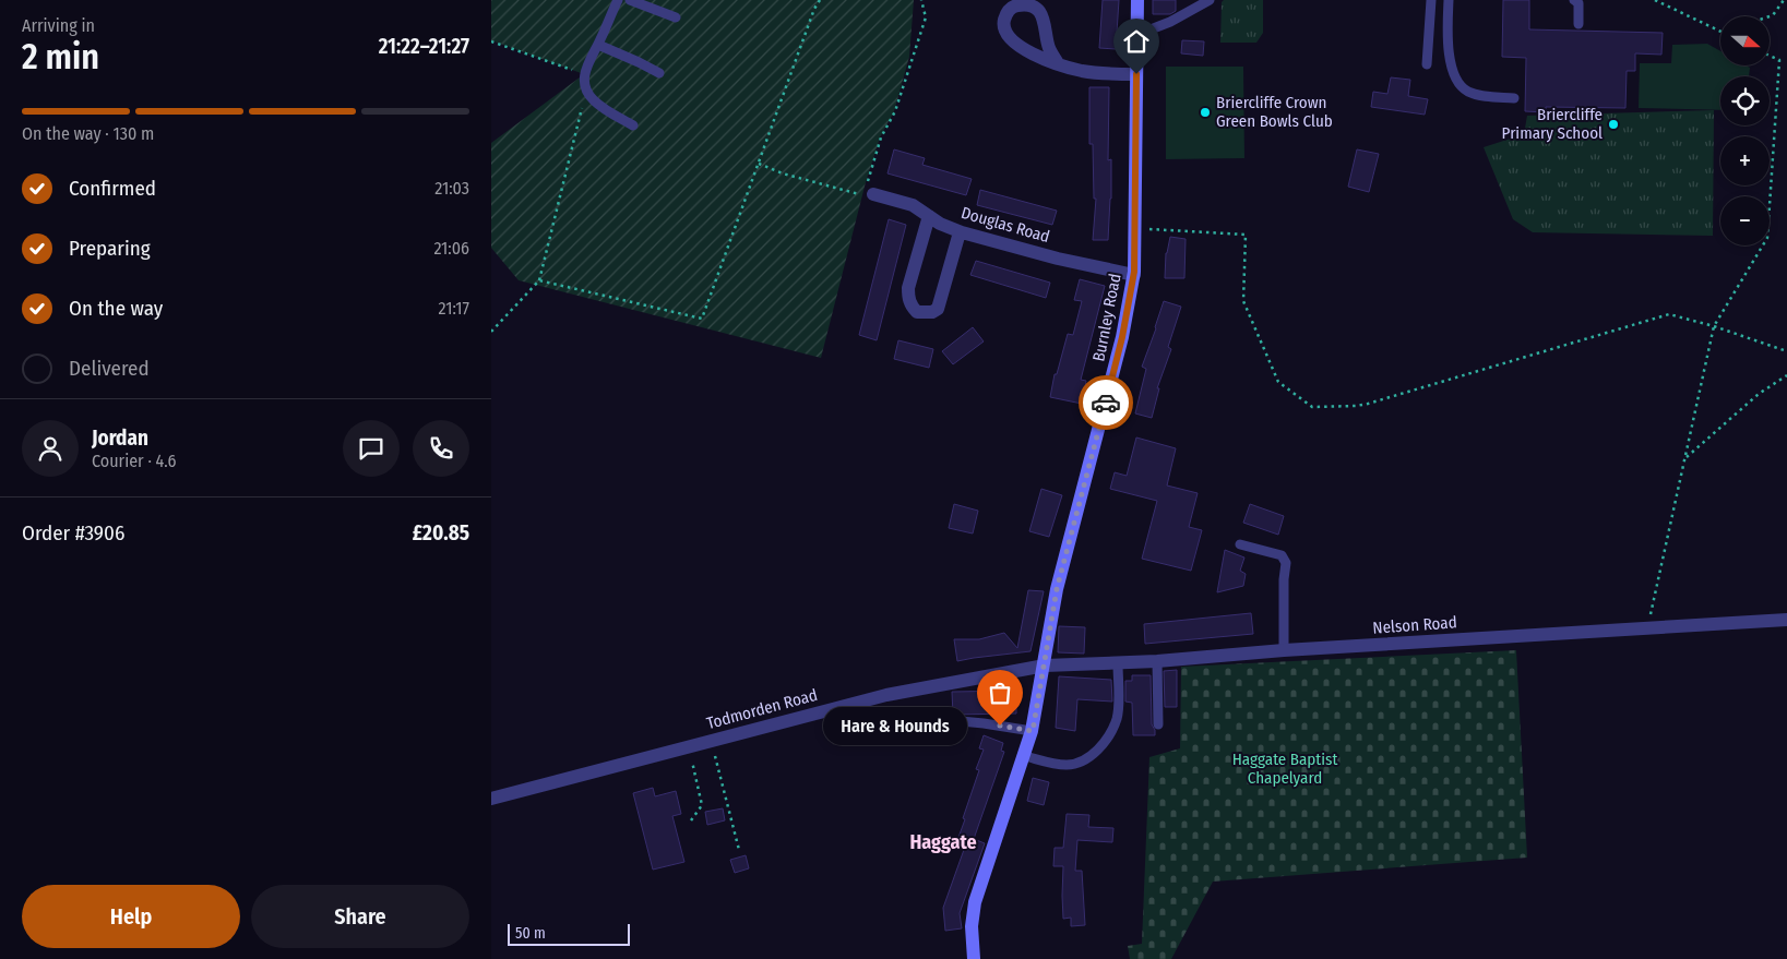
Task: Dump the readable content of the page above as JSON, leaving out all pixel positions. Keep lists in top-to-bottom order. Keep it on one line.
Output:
{"streets":{"street":["Douglas Road","Burnley Road","Nelson Road","Todmorden Road"]},"crossings":[["Douglas Road","Burnley Road"],["Burnley Road","Nelson Road"],["Burnley Road","Todmorden Road"],["Nelson Road","Todmorden Road"]],"districts":["Haggate"],"parks":["Haggate Baptist Chapelyard"],"places":["Briercliffe Crown Green Bowls Club","Briercliffe Primary School","Hare & Hounds"],"scale_bar":"50 m","north":"right","page":{"heading":["2 min","Arriving in","21:22–21:27"],"panel":["Jordan","Courier · 4.6","Order #3906","£20.85"],"map_buttons":["+","−"],"bar":"On the way · 130 m","list":[["Confirmed","21:03"],["Preparing","21:06"],["On the way","21:17"],"Delivered"],"bubble":"Hare & Hounds","buttons":["Help","Share"],"scale":"50 m"}}
